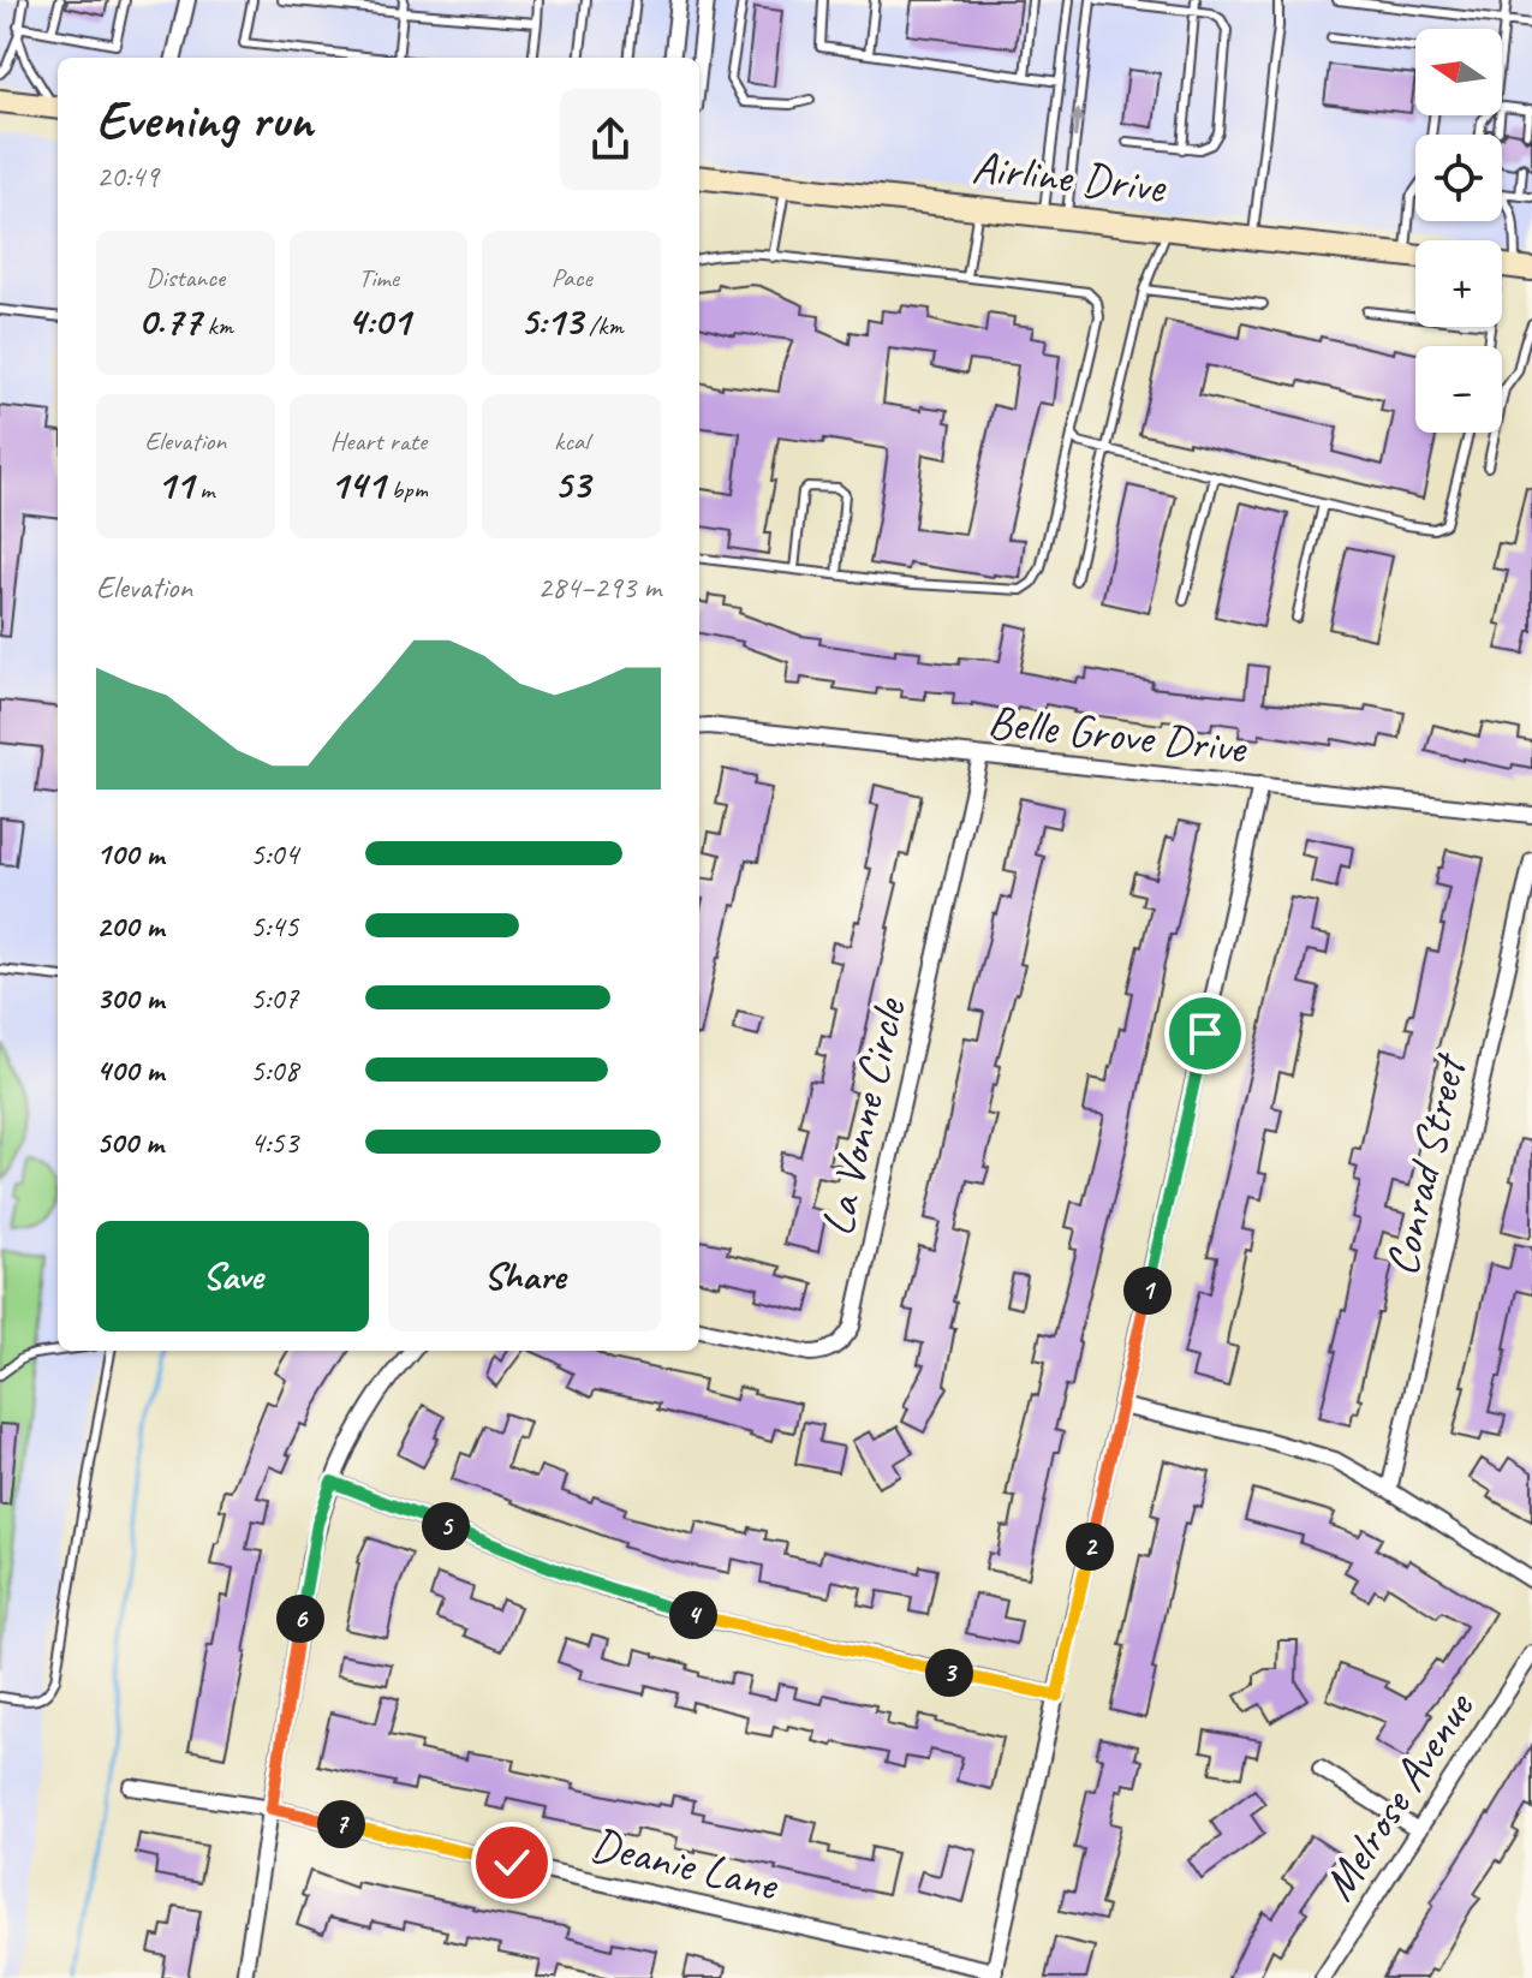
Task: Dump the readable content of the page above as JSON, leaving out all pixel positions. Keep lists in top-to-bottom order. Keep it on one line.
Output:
{"streets":{"main road":["Airline Drive"],"street":["Belle Grove Drive","La Vonne Circle","Conrad Street","Melrose Avenue","Deanie Lane"]},"crossings":[["Belle Grove Drive","La Vonne Circle"]],"north":"left","page":{"map_buttons":["+","−"],"heading":["Evening run","20:49"],"stats":[["Distance","0.77 km"],["Time","4:01"],["Pace","5:13 /km"],["Elevation","11 m"],["Heart rate","141 bpm"],["kcal","53"]],"chart":["Elevation","284–293 m"],"list":[{"name":"100 m","note":"5:04"},{"name":"200 m","note":"5:45"},{"name":"300 m","note":"5:07"},{"name":"400 m","note":"5:08"},{"name":"500 m","note":"4:53"}],"buttons":["Save","Share"],"pins":["1","5","2","4","6","3","7"]}}
